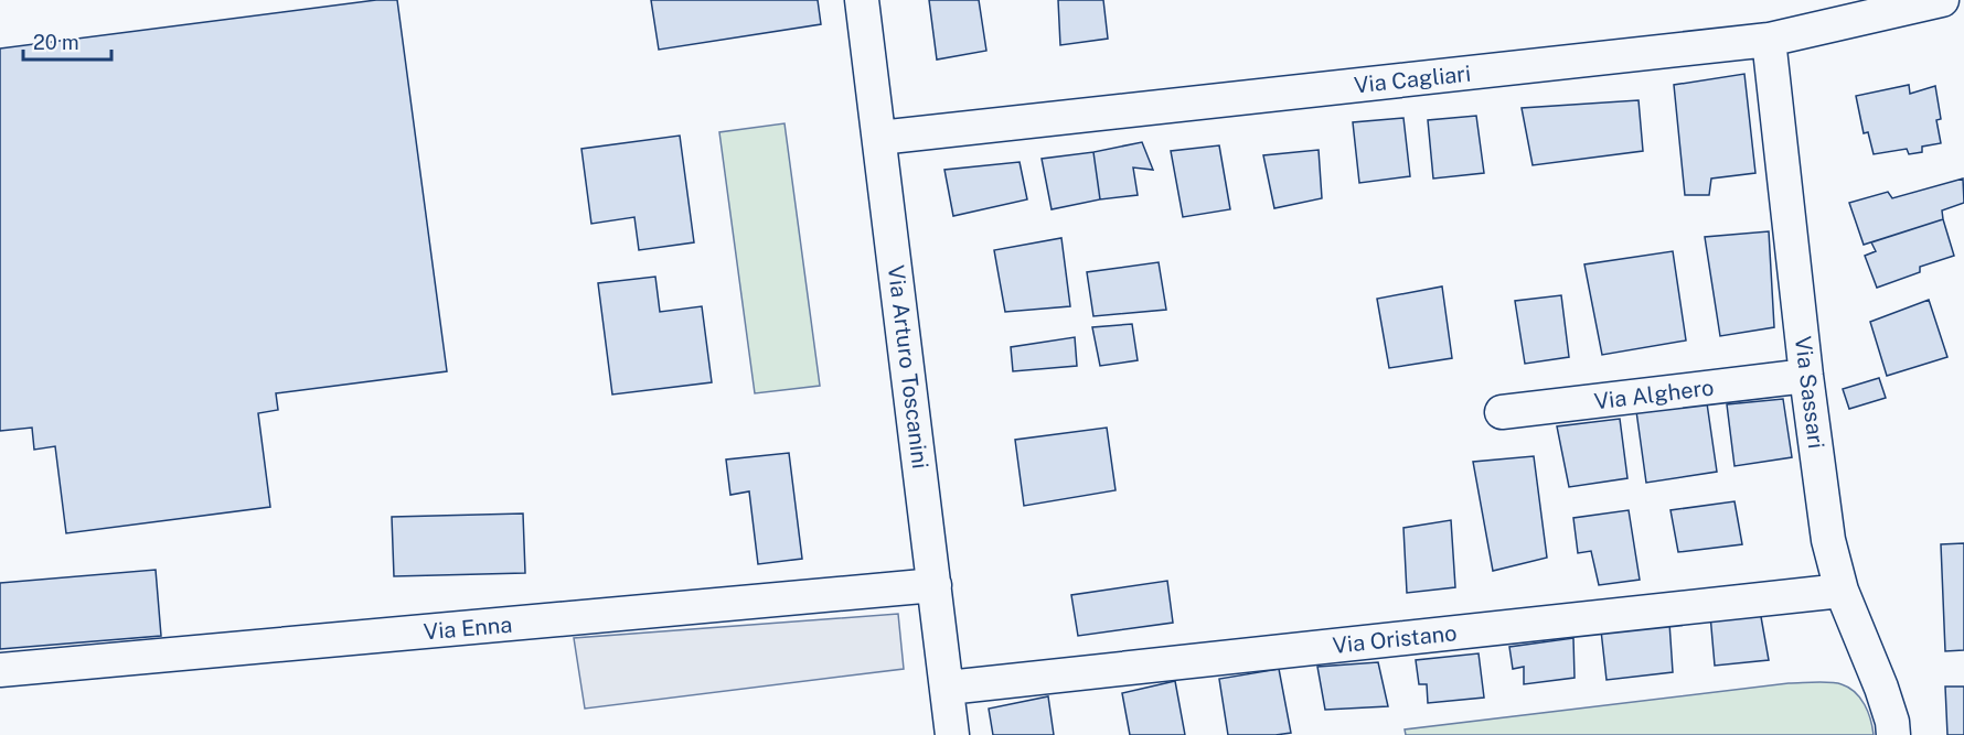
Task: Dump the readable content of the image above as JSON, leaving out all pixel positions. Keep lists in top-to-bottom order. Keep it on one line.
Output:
{"streets":{"street":["Via Cagliari","Via Arturo Toscanini","Via Sassari","Via Alghero","Via Enna","Via Oristano"]},"crossings":[["Via Cagliari","Via Arturo Toscanini"],["Via Cagliari","Via Sassari"],["Via Arturo Toscanini","Via Enna"],["Via Arturo Toscanini","Via Oristano"],["Via Sassari","Via Alghero"],["Via Sassari","Via Oristano"]],"scale_bar":"20 m"}
